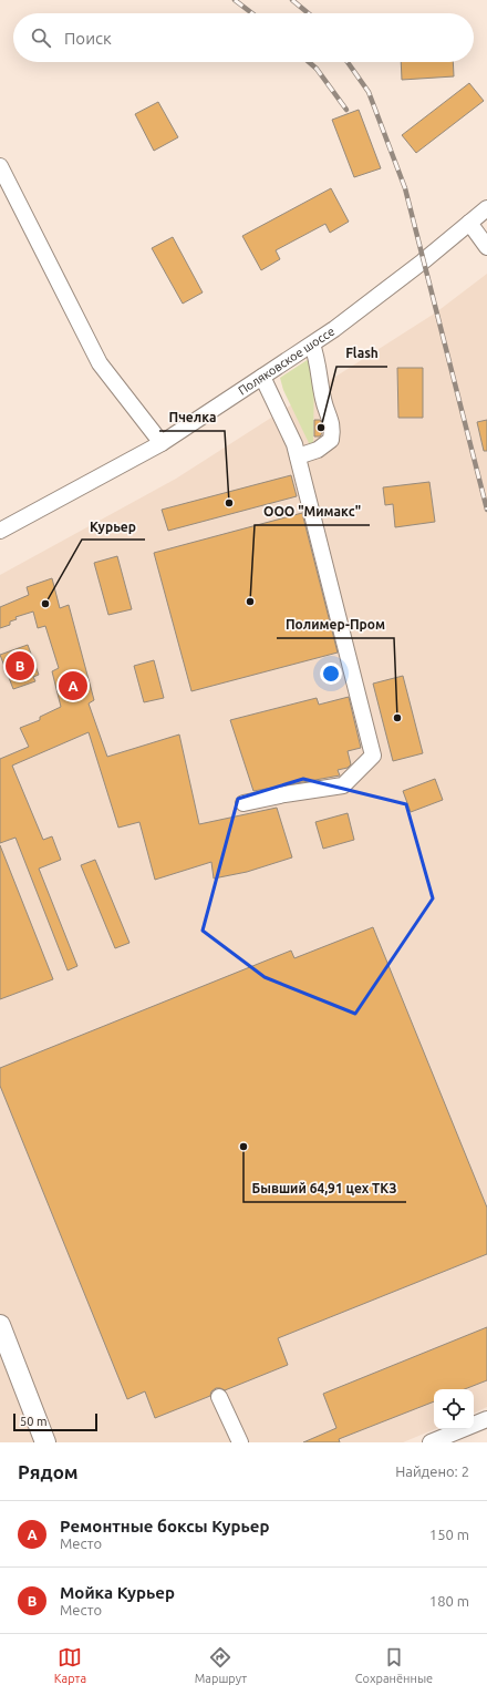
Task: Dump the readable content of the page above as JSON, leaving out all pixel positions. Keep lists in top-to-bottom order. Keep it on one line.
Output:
{"streets":{"street":["Поляковское шоссе"]},"places":["Flash","Пчелка","ООО \"Мимакс\"","Курьер","Полимер-Пром","Бывший 64,91 цех ТКЗ"],"scale_bar":"50 m","page":{"search":"Поиск","pins":["B","A"],"scale":"50 m","heading":["Рядом","Найдено: 2"],"list":[{"mark":"A","name":"Ремонтные боксы Курьер","note":"Место","value":"150 m"},{"mark":"B","name":"Мойка Курьер","note":"Место","value":"180 m"}],"nav":["Карта","Маршрут","Сохранённые"]}}
